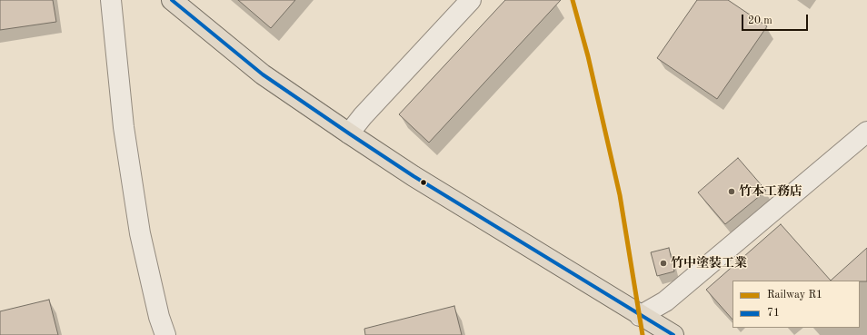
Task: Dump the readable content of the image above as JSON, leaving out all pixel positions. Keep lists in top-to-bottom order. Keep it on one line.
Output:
{"places":["竹本工務店","竹中塗装工業"],"lines":["rail line R1","transit line 71"],"legend":["Railway R1","71"],"scale_bar":"20 m"}
